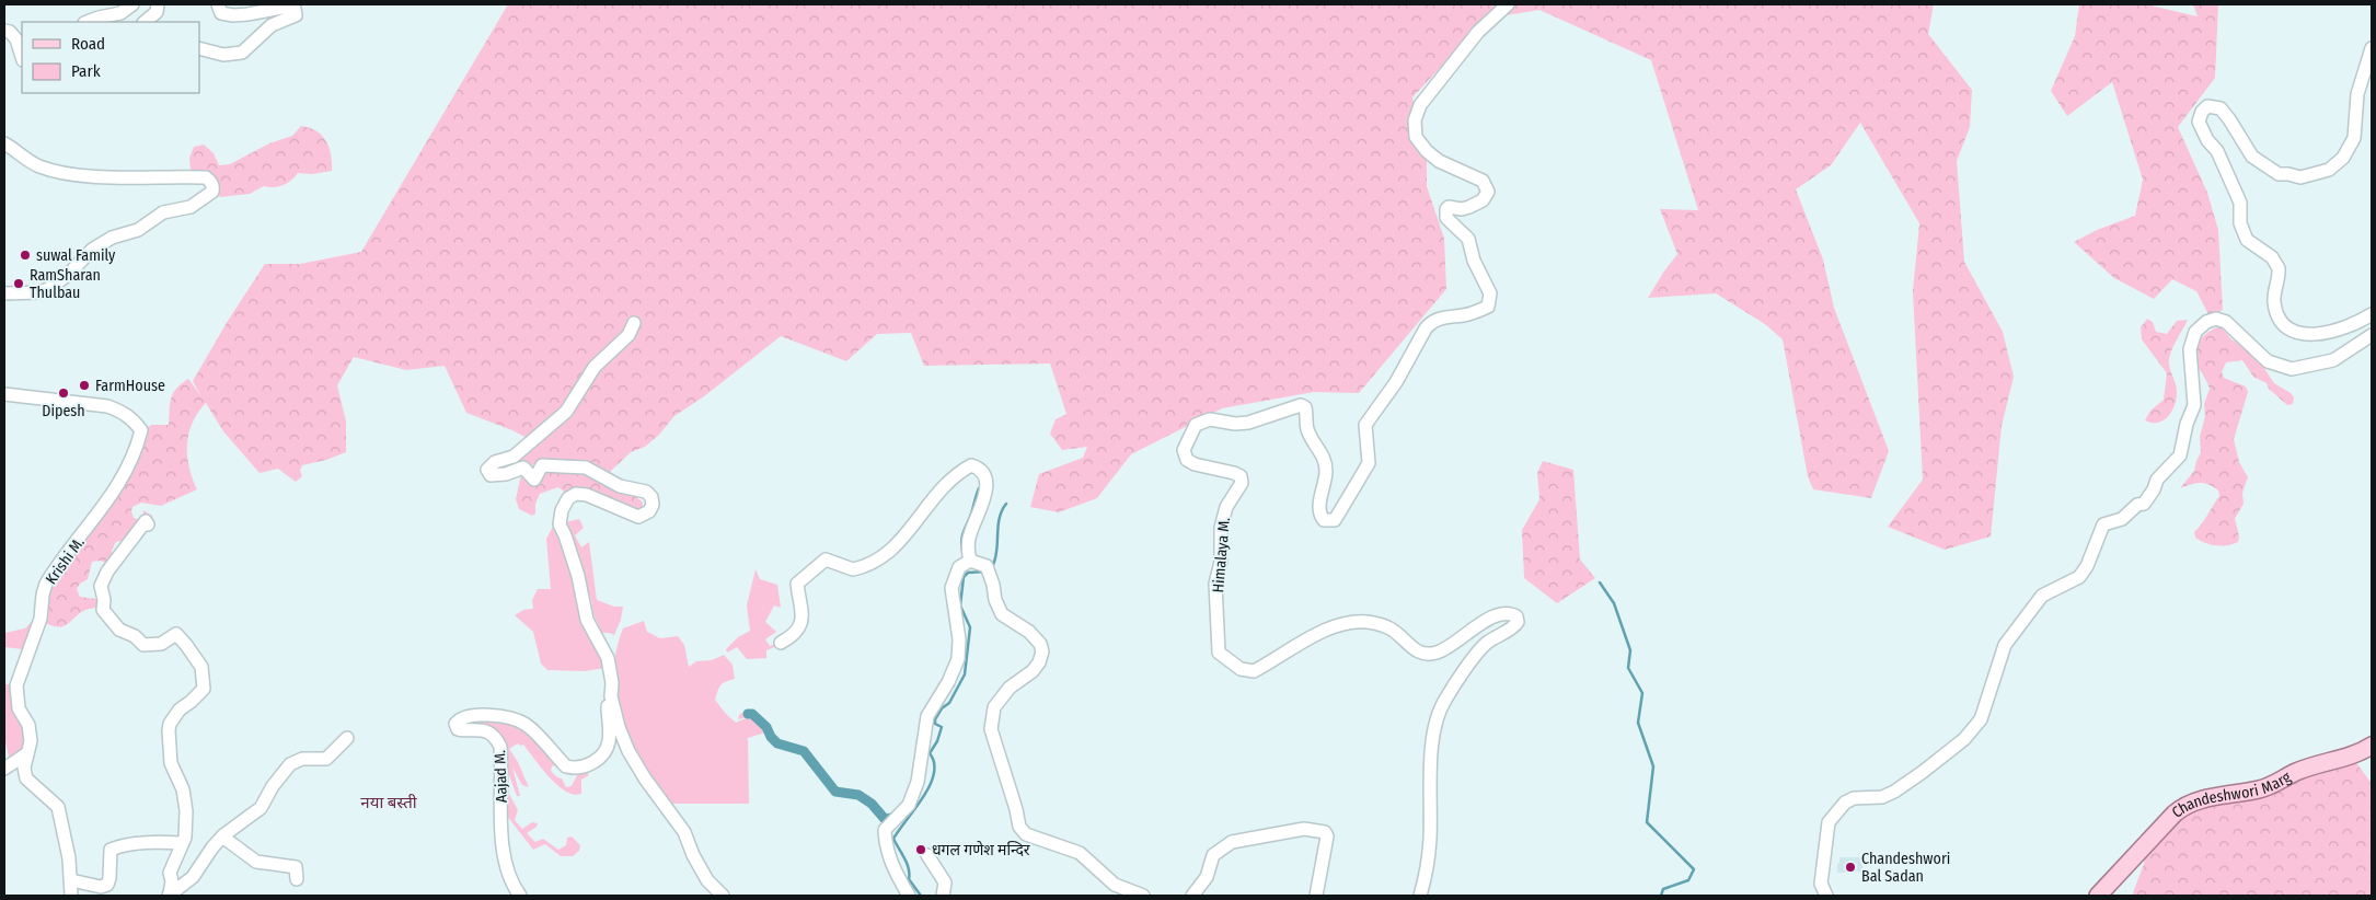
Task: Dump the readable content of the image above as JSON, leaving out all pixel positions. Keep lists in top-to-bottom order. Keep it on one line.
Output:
{"streets":{"main road":["Chandeshwori Marg"],"street":["Himalaya M.","Krishi M.","Aajad M."]},"districts":["नया बस्ती"],"places":["suwal Family","RamSharan Thulbau","FarmHouse","Dipesh","धगल गणेश मन्दिर","Chandeshwori Bal Sadan"],"legend":["Road","Park"]}
